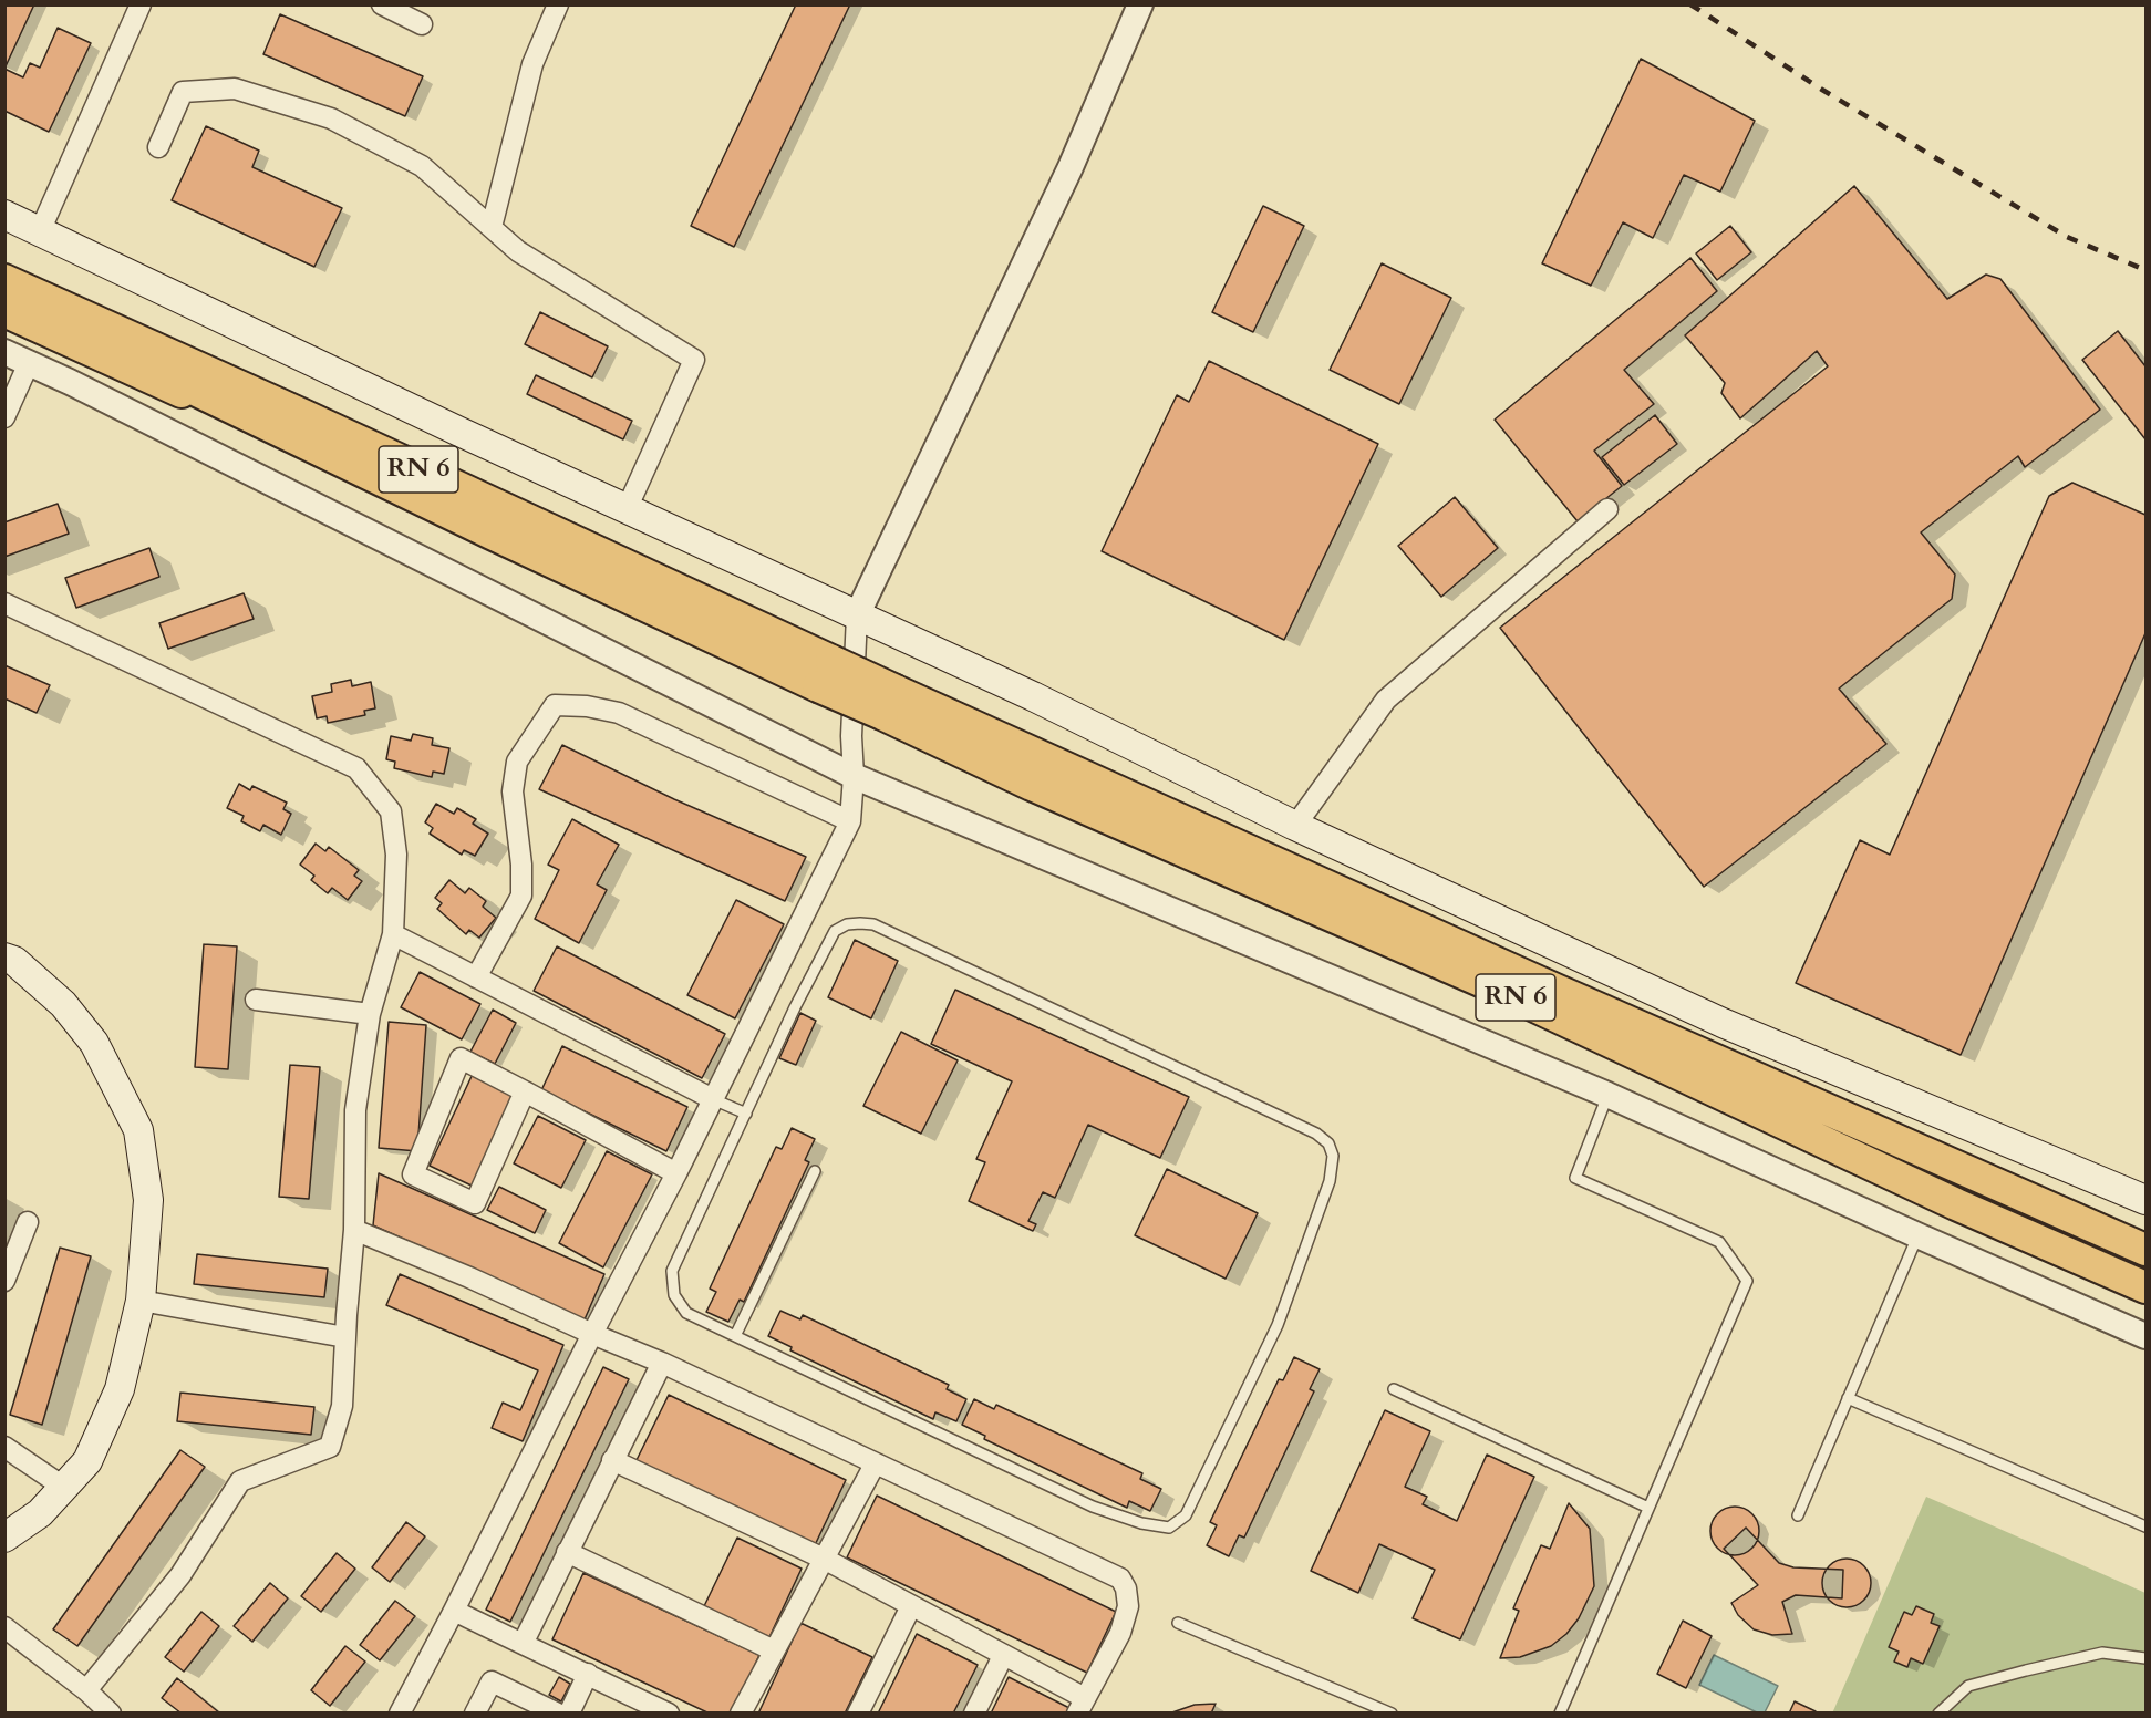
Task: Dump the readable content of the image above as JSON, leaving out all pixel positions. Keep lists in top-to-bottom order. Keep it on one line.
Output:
{"streets":{"main road":["RN 6"]}}
